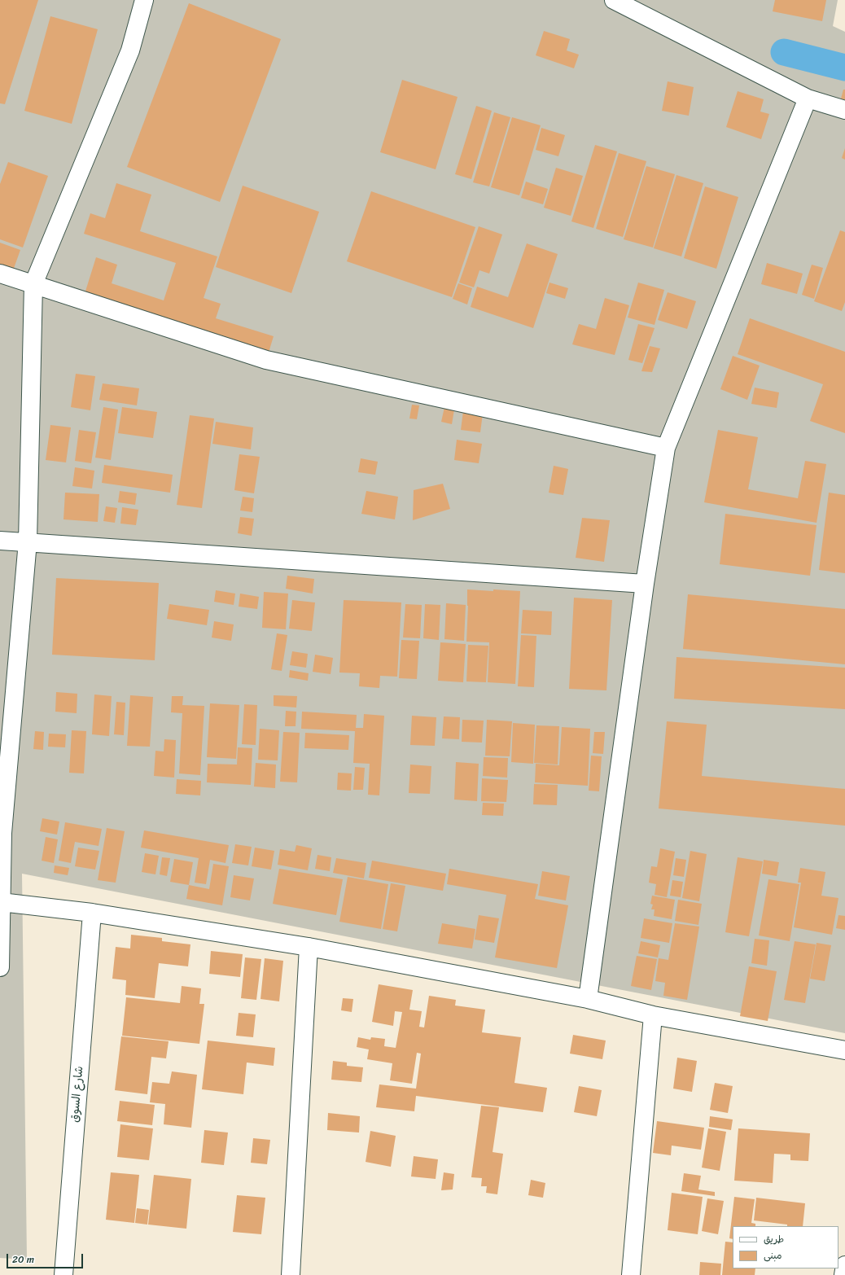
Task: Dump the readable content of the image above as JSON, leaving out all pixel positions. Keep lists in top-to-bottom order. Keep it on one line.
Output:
{"streets":{"street":["شارع السوق"]},"legend":["طريق","مبنى"],"scale_bar":"20 m"}
